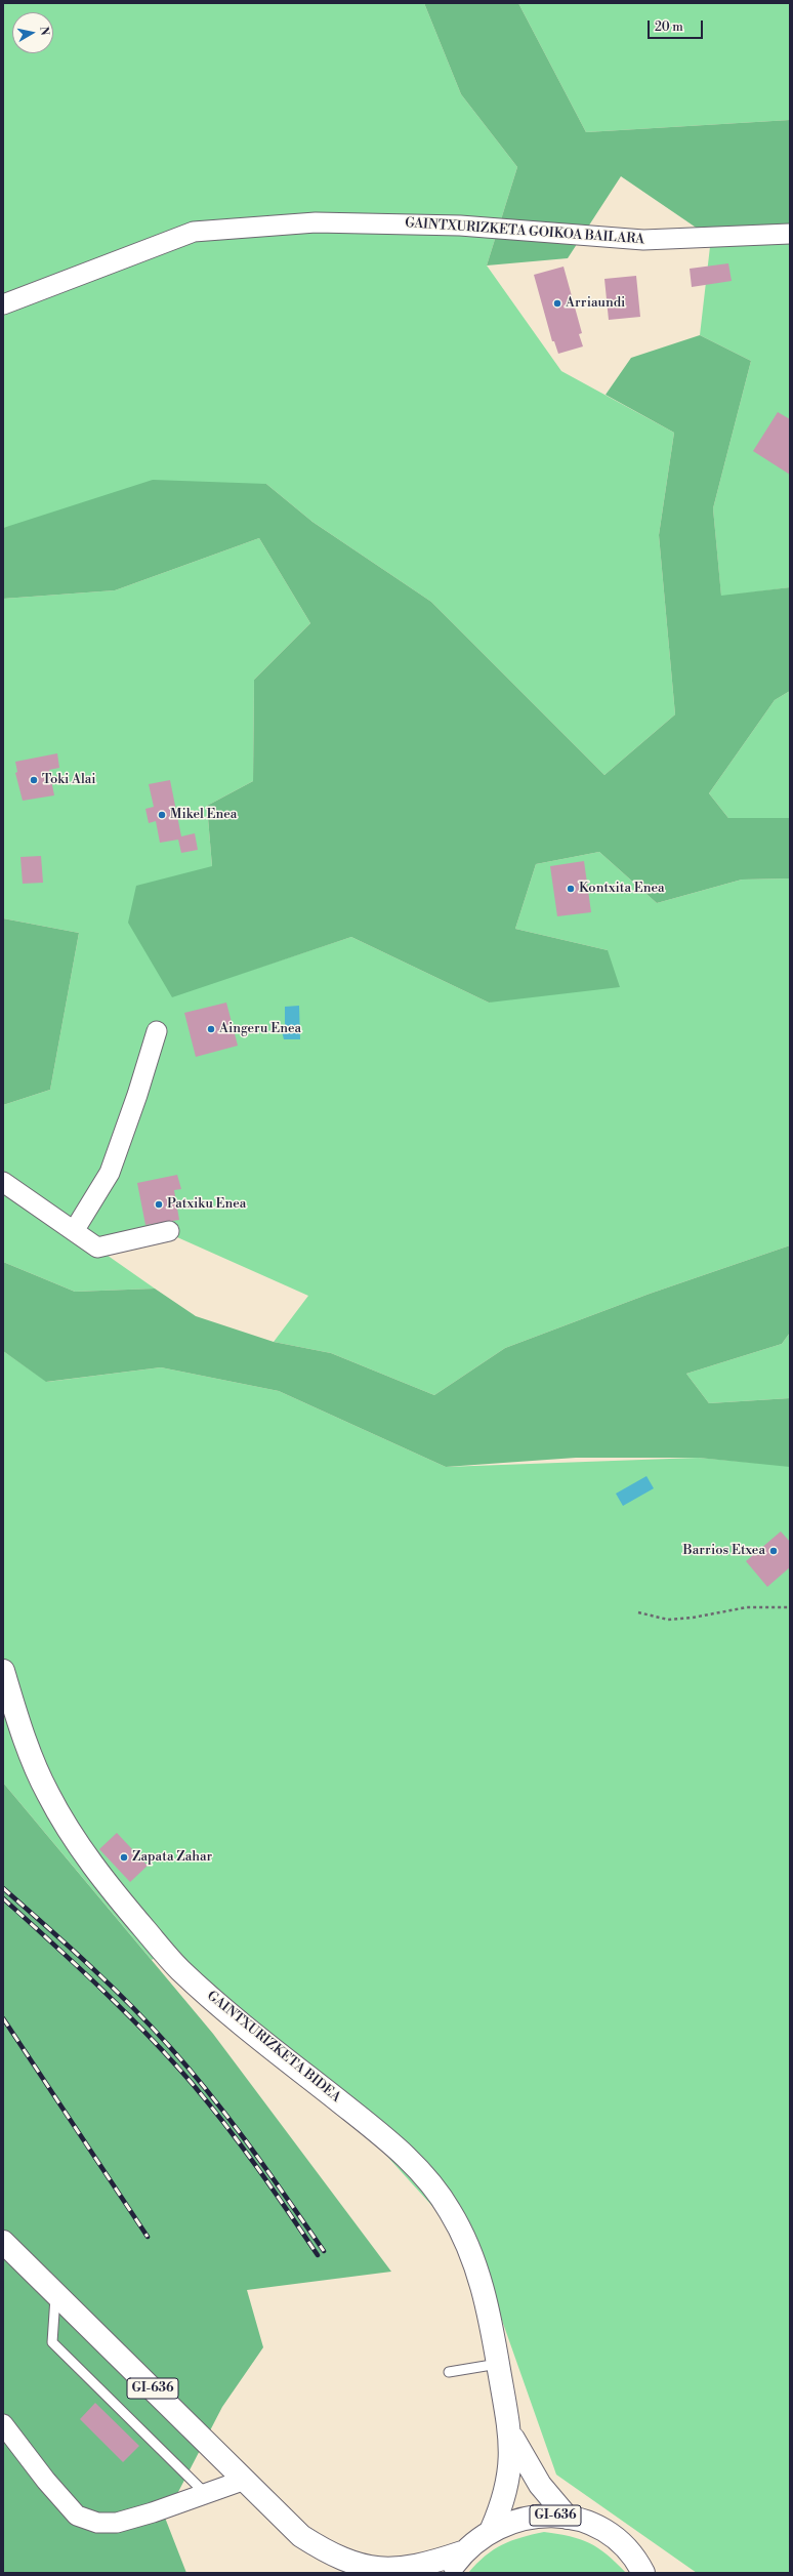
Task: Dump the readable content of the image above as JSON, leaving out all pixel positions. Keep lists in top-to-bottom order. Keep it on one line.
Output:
{"streets":{"main road":["GAINTXURIZKETA BIDEA","GI-636"],"street":["GAINTXURIZKETA GOIKOA BAILARA"]},"places":["Arriaundi","Toki Alai","Mikel Enea","Kontxita Enea","Aingeru Enea","Patxiku Enea","Barrios Etxea","Zapata Zahar"],"scale_bar":"20 m","north":"right"}
